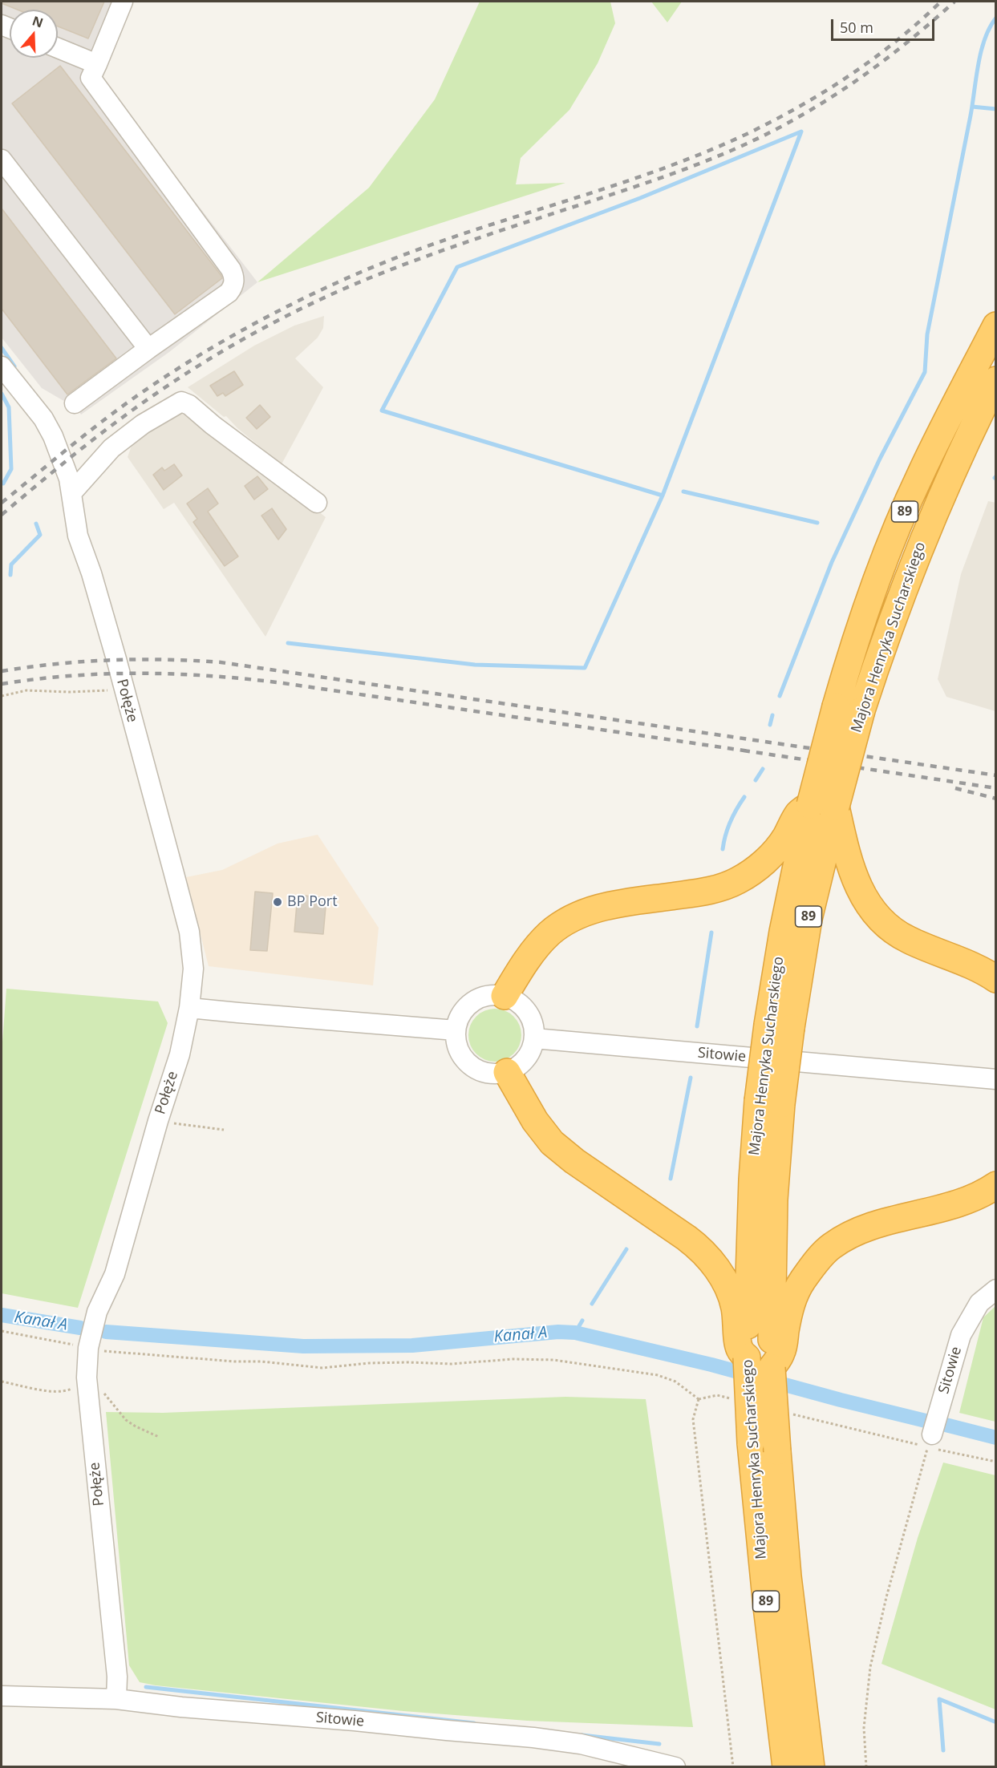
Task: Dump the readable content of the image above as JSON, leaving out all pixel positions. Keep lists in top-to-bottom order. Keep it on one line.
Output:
{"streets":{"highway":["89","Majora Henryka Sucharskiego"],"street":["Połęże","Sitowie"]},"crossings":[["Połęże","Sitowie"]],"water":["Kanał A"],"places":["BP Port"],"scale_bar":"50 m","north":"top"}
